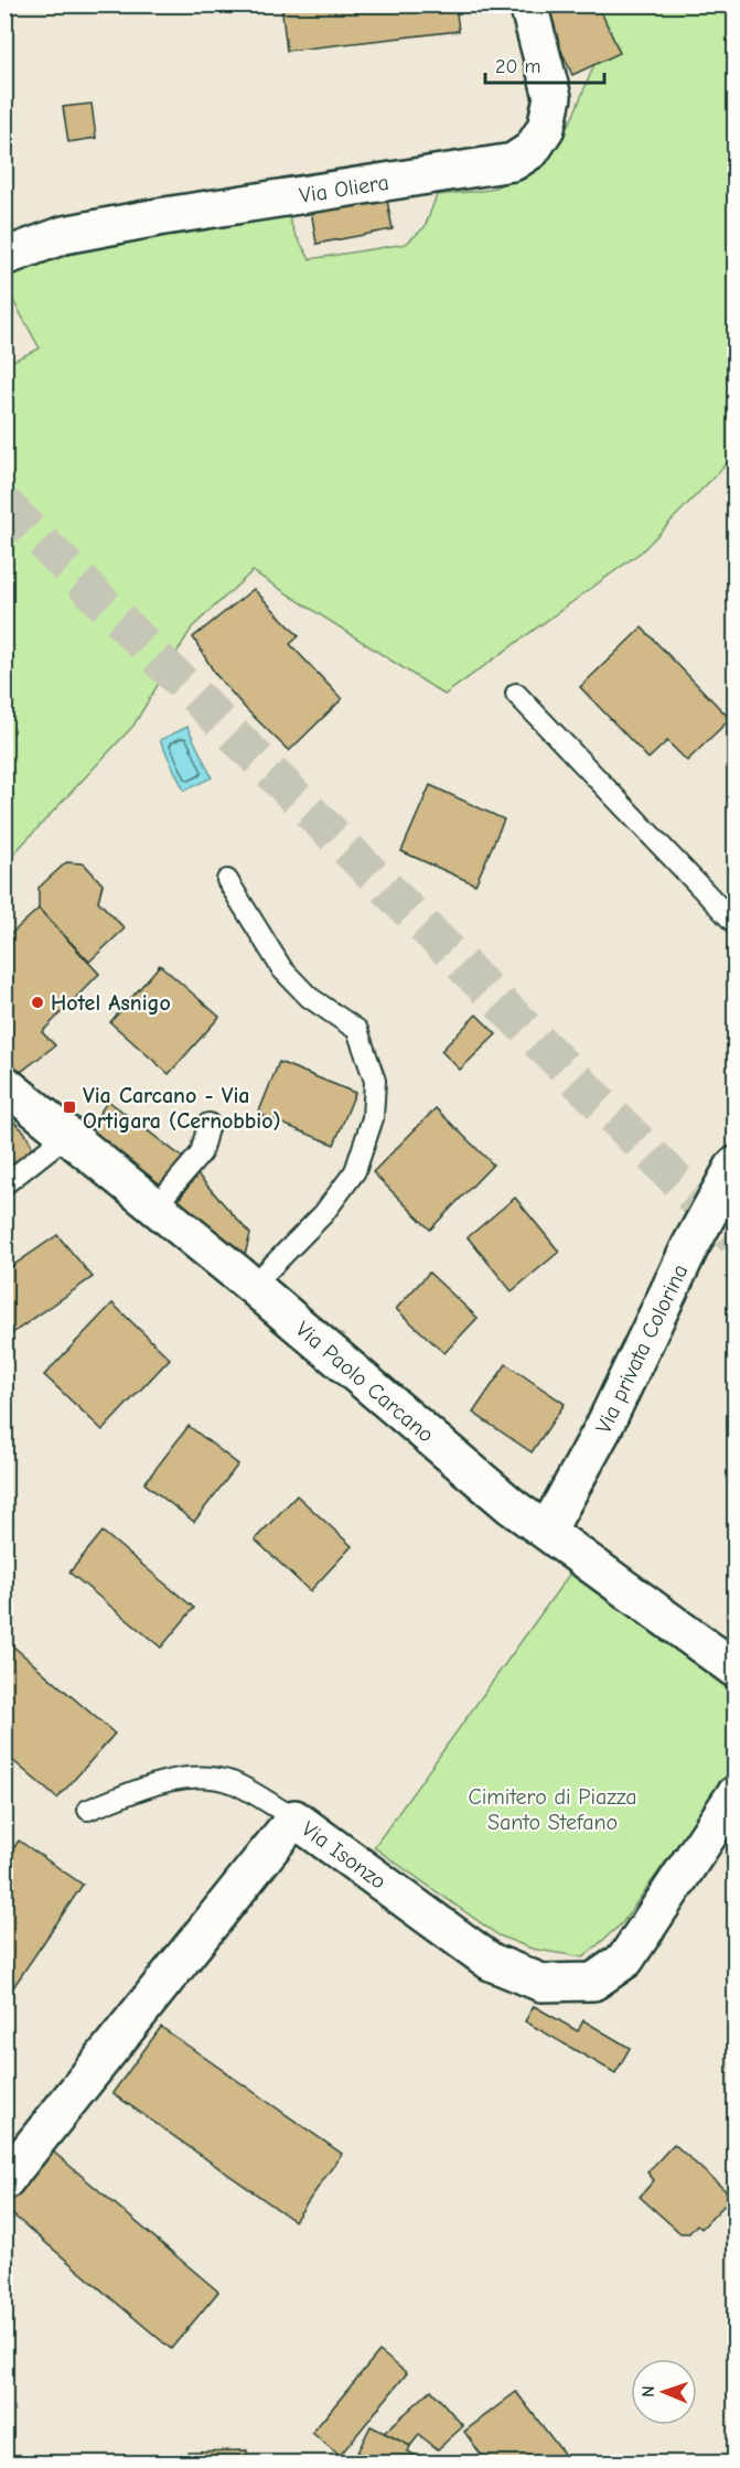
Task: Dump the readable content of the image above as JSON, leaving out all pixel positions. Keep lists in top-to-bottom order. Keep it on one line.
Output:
{"streets":{"street":["Via Oliera","Via privata Colorina","Via Paolo Carcano","Via Isonzo"]},"crossings":[["Via privata Colorina","Via Paolo Carcano"]],"parks":["Cimitero di Piazza Santo Stefano"],"places":{"other":["Hotel Asnigo"],"transit":["Via Carcano - Via Ortigara (Cernobbio)"]},"scale_bar":"20 m","north":"left"}
